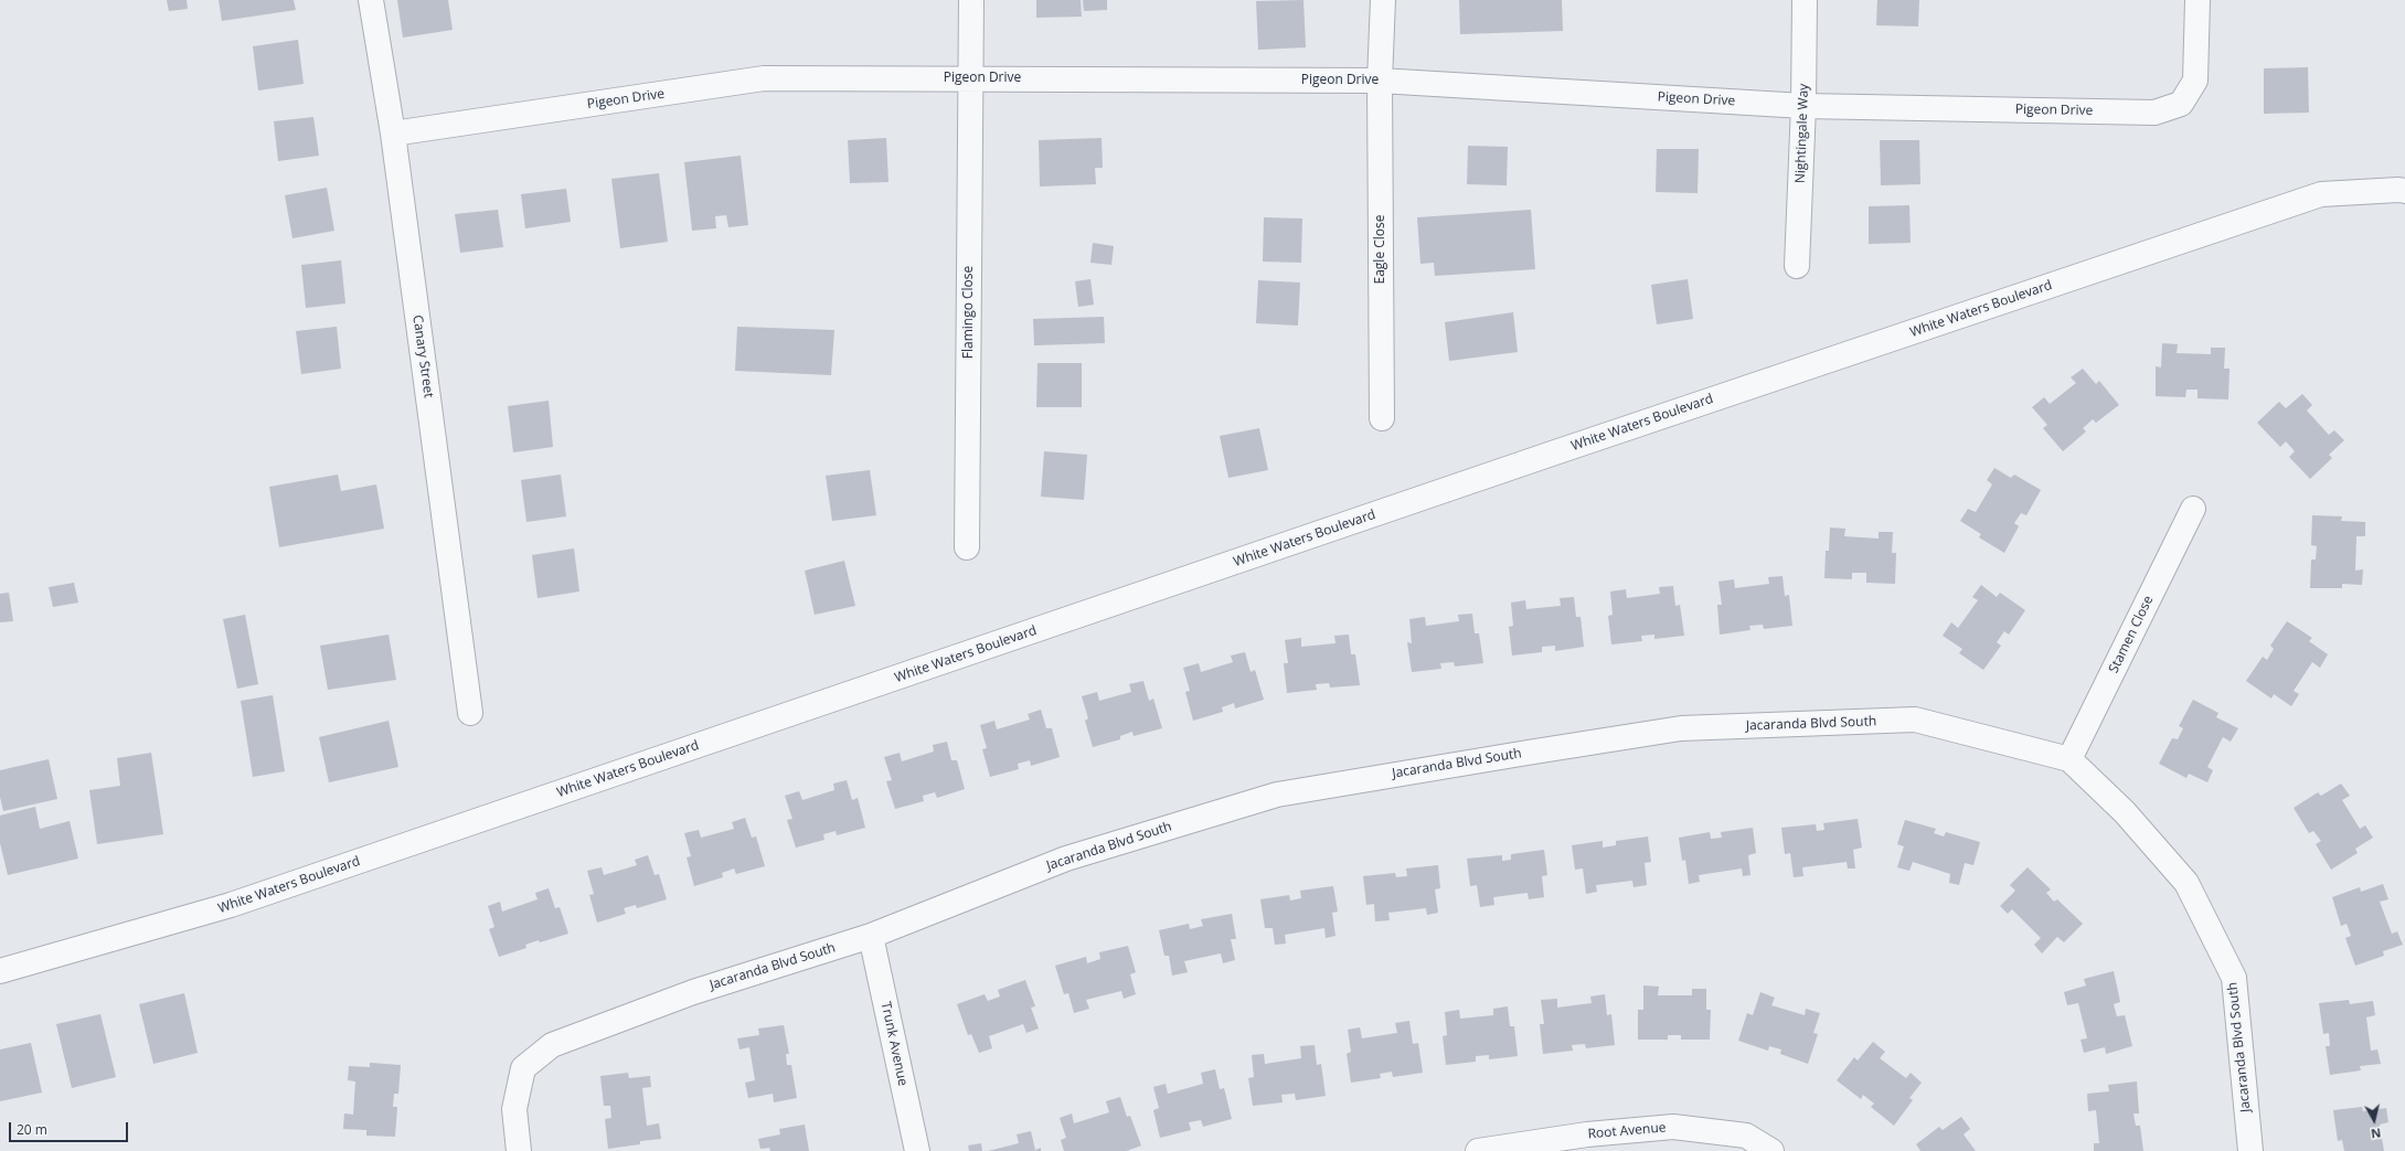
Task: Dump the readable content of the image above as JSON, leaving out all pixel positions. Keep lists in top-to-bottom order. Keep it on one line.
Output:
{"streets":{"street":["Pigeon Drive","Nightingale Way","Eagle Close","White Waters Boulevard","Flamingo Close","Canary Street","Stamen Close","Jacaranda Blvd South","Trunk Avenue","Root Avenue"]},"crossings":[["Pigeon Drive","Nightingale Way"],["Pigeon Drive","Eagle Close"],["Pigeon Drive","Flamingo Close"],["Pigeon Drive","Canary Street"],["Stamen Close","Jacaranda Blvd South"],["Jacaranda Blvd South","Trunk Avenue"]],"scale_bar":"20 m","north":"bottom"}
